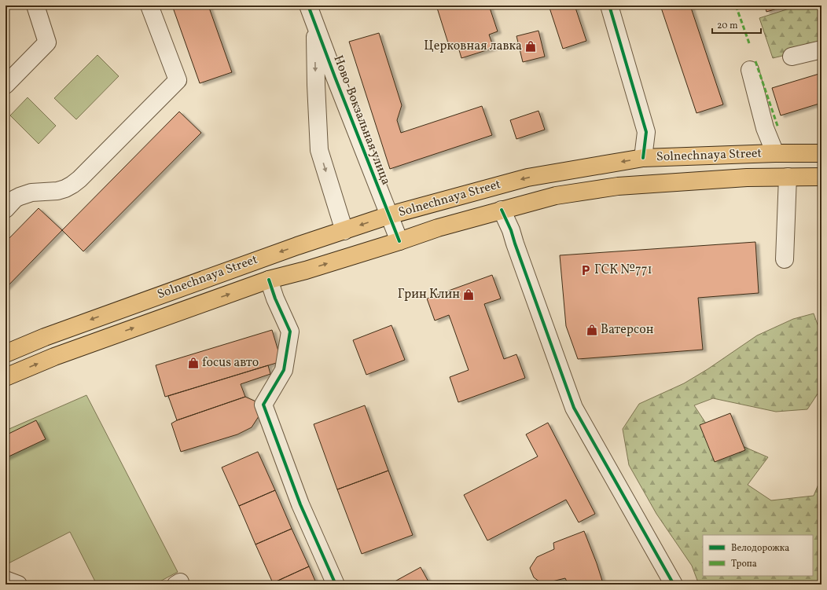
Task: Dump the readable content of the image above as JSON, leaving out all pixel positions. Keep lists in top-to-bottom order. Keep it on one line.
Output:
{"streets":{"main road":["Solnechnaya Street"],"street":["Ново-Вокзальная улица"]},"crossings":[["Ново-Вокзальная улица","Solnechnaya Street"]],"places":{"shop":["Церковная лавка","Грин Клин","Ватерсон","focus авто"],"parking":["ГСК №771"]},"legend":["Велодорожка","Тропа"],"scale_bar":"20 m"}
